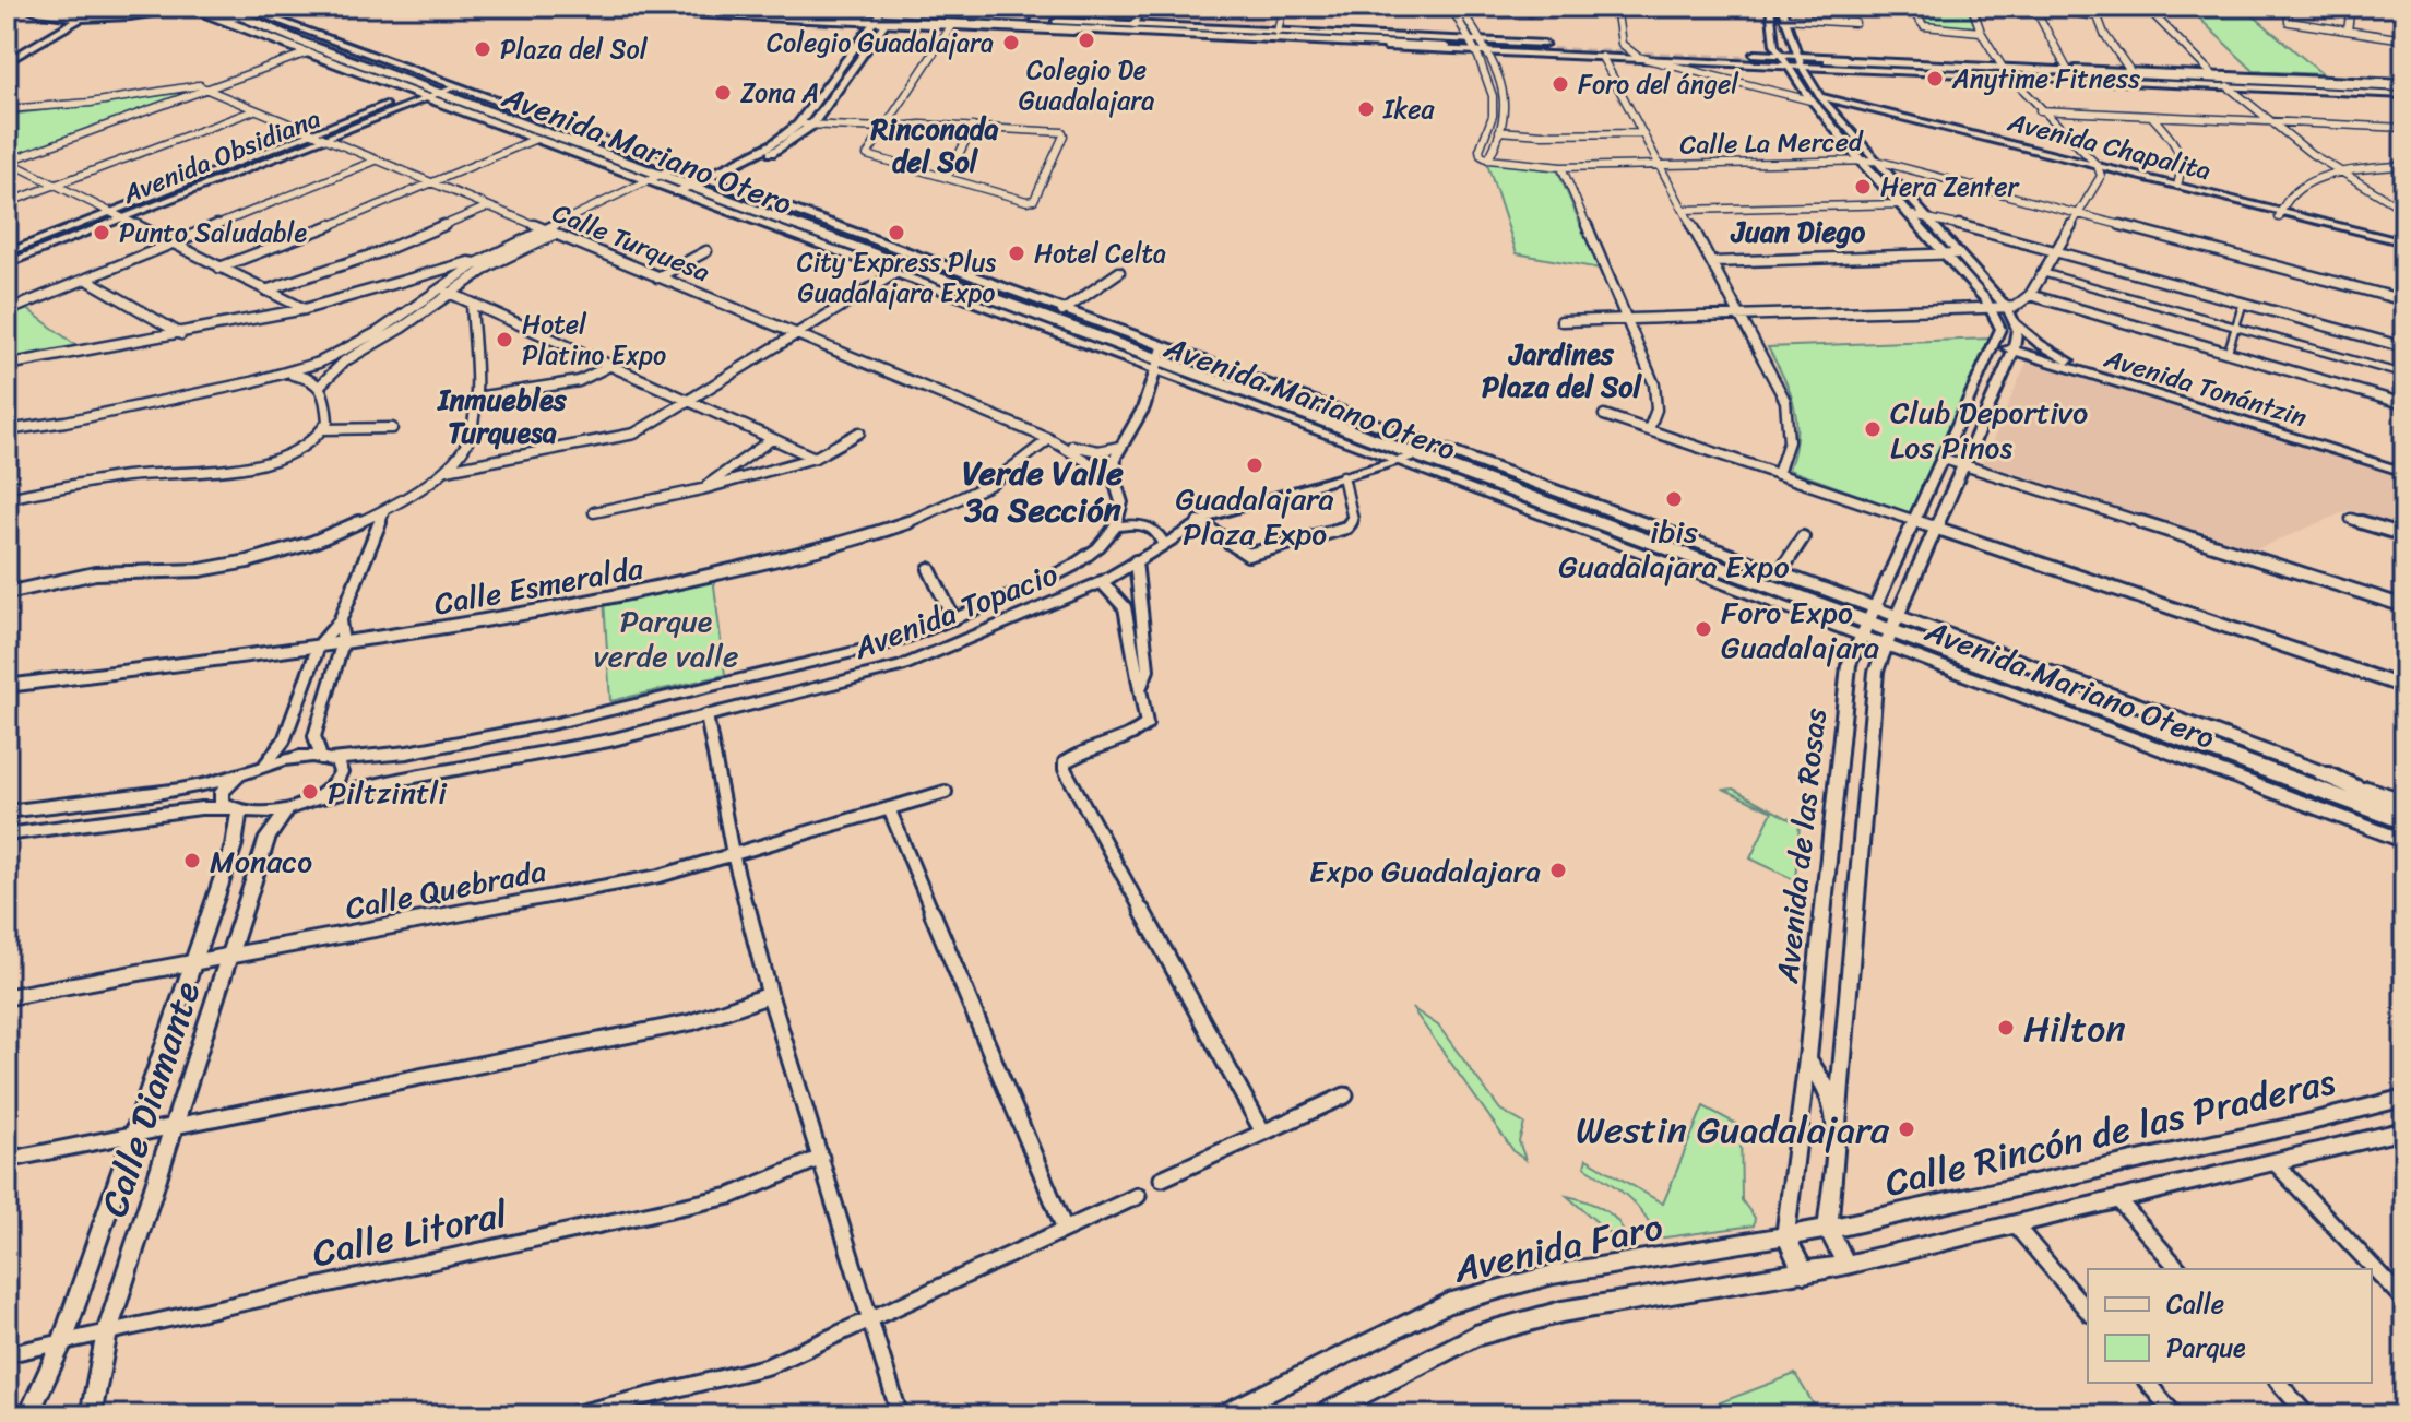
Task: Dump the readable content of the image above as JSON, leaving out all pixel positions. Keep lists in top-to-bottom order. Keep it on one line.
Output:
{"streets":{"main road":["Avenida Mariano Otero"],"street":["Calle La Merced","Avenida Chapalita","Avenida Obsidiana","Calle Turquesa","Avenida Tonántzin","Calle Esmeralda","Avenida Topacio","Avenida de las Rosas","Calle Quebrada","Calle Diamante","Calle Rincón de las Praderas","Calle Litoral","Avenida Faro"]},"crossings":[["Calle La Merced","Avenida de las Rosas"],["Avenida Chapalita","Avenida de las Rosas"],["Avenida Mariano Otero","Avenida Obsidiana"],["Avenida Mariano Otero","Avenida Topacio"],["Avenida Mariano Otero","Avenida de las Rosas"],["Avenida Obsidiana","Calle Turquesa"],["Calle Turquesa","Calle Esmeralda"],["Avenida Tonántzin","Avenida de las Rosas"],["Avenida Topacio","Calle Diamante"],["Avenida de las Rosas","Calle Rincón de las Praderas"],["Avenida de las Rosas","Avenida Faro"],["Calle Quebrada","Calle Diamante"],["Calle Diamante","Calle Litoral"],["Calle Rincón de las Praderas","Avenida Faro"]],"districts":["Rinconada del Sol","Juan Diego","Jardines Plaza del Sol","Inmuebles Turquesa","Verde Valle 3a Sección"],"parks":["Parque verde valle"],"places":["Colegio De Guadalajara","Colegio Guadalajara","Plaza del Sol","Anytime Fitness","Foro del ángel","Zona A","Ikea","Hera Zenter","Punto Saludable","City Express Plus Guadalajara Expo","Hotel Celta","Hotel Platino Expo","Club Deportivo Los Pinos","Guadalajara Plaza Expo","ibis Guadalajara Expo","Foro Expo Guadalajara","Piltzintli","Monaco","Expo Guadalajara","Hilton","Westin Guadalajara"],"legend":["Calle","Parque"]}
